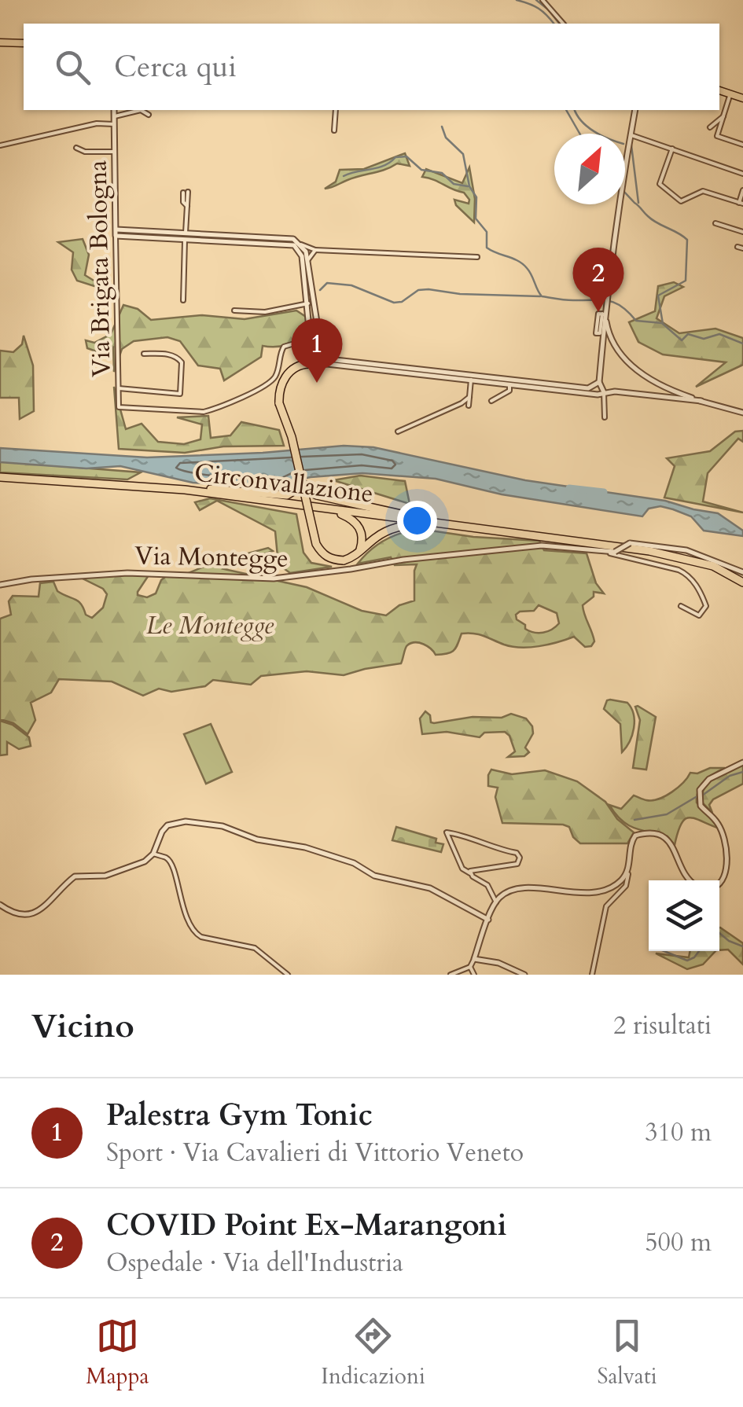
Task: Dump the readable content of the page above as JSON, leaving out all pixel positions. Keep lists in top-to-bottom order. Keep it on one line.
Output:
{"streets":{"highway":["Circonvallazione"],"street":["Via Brigata Bologna","Via Montegge"]},"parks":["Le Montegge"],"north":"top right","page":{"search":"Cerca qui","pins":["2","1"],"heading":["Vicino","2 risultati"],"list":[{"mark":"1","name":"Palestra Gym Tonic","note":"Sport · Via Cavalieri di Vittorio Veneto","value":"310 m"},{"mark":"2","name":"COVID Point Ex-Marangoni","note":"Ospedale · Via dell'Industria","value":"500 m"}],"nav":["Mappa","Indicazioni","Salvati"]}}
